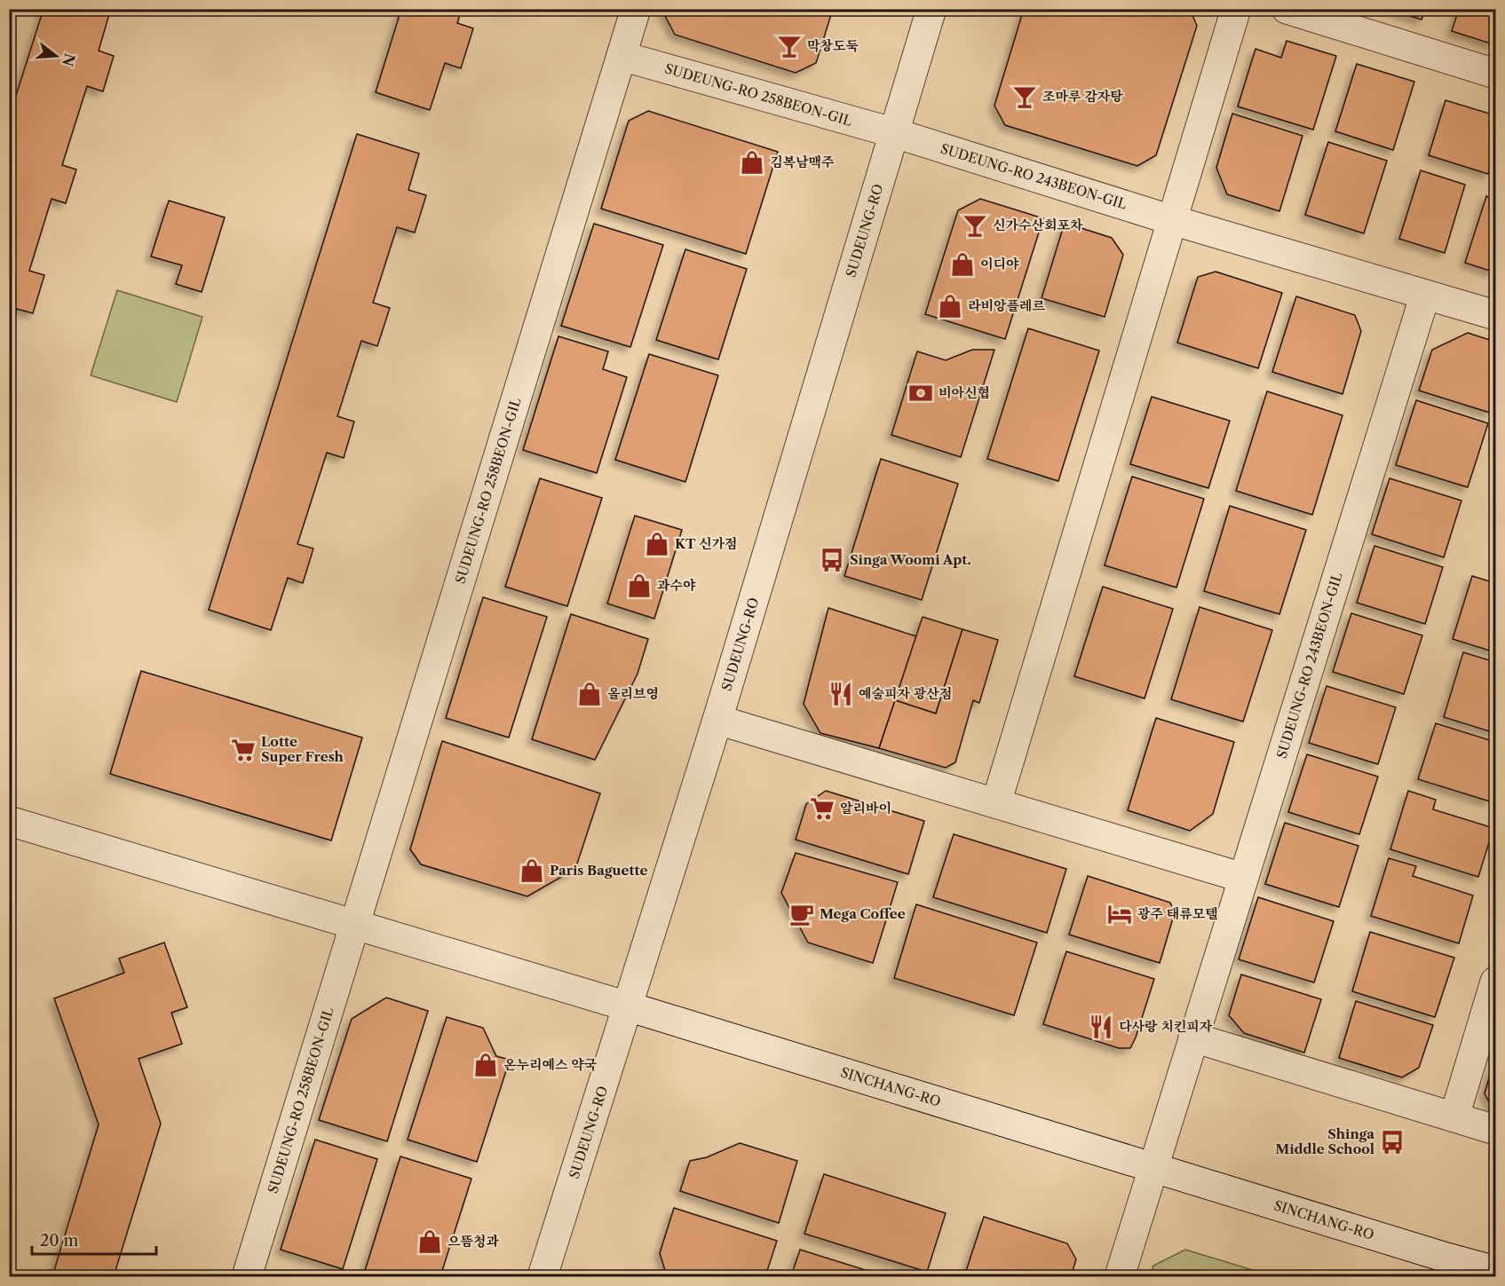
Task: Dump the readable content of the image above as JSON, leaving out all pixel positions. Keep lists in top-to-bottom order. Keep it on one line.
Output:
{"streets":{"street":["SUDEUNG-RO 258BEON-GIL","SUDEUNG-RO 243BEON-GIL","SUDEUNG-RO","SINCHANG-RO"]},"crossings":[["SUDEUNG-RO 258BEON-GIL","SUDEUNG-RO 243BEON-GIL"],["SUDEUNG-RO 258BEON-GIL","SUDEUNG-RO"],["SUDEUNG-RO 243BEON-GIL","SUDEUNG-RO"],["SUDEUNG-RO 243BEON-GIL","SINCHANG-RO"],["SUDEUNG-RO","SINCHANG-RO"]],"places":{"bar":["막창도둑","조마루 감자탕","신가수산회포차"],"shop":["김복남맥주","이디야","라비앙플레르","KT 신가점","과수야","올리브영","Paris Baguette","온누리예스 약국","으뜸청과"],"bank":["비아신협"],"bus stop":["Singa Woomi Apt.","Shinga Middle School"],"restaurant":["예술피자 광산점","다사랑 치킨피자"],"supermarket":["Lotte Super Fresh","알리바이"],"cafe":["Mega Coffee"],"hotel":["광주 태류모텔"]},"scale_bar":"20 m","north":"right"}
